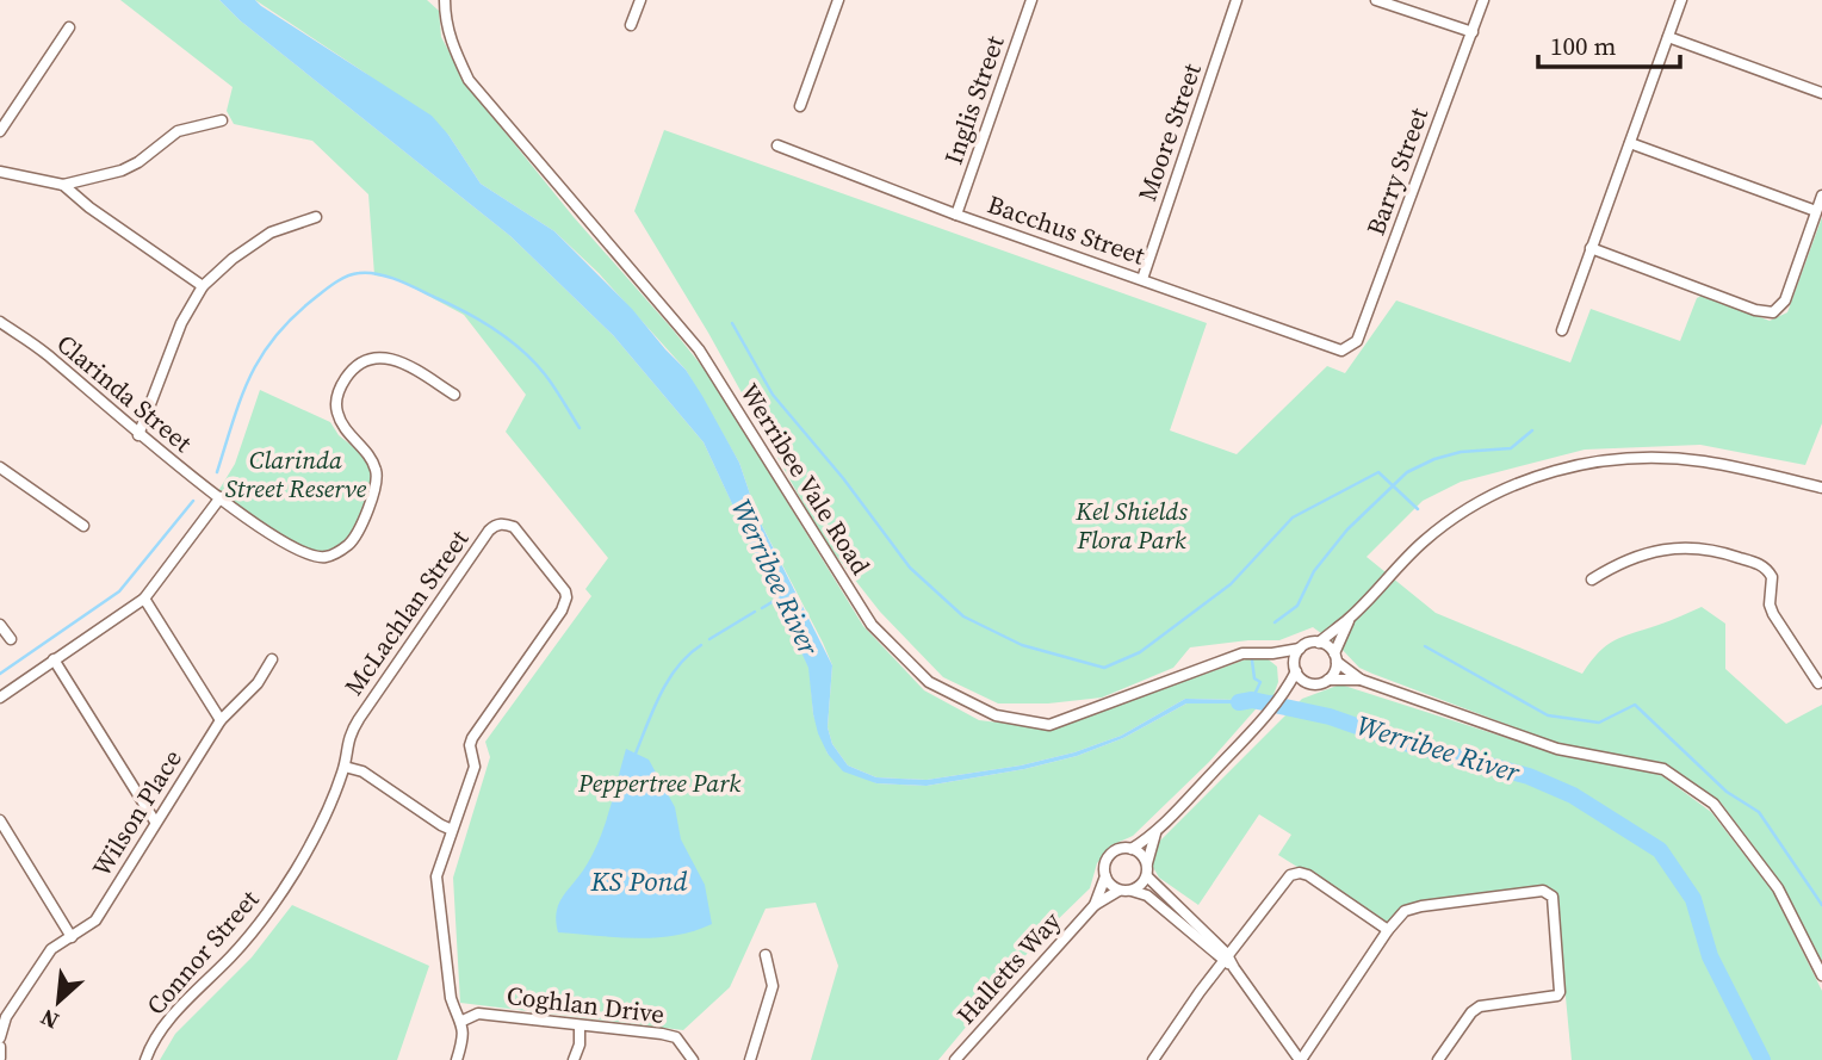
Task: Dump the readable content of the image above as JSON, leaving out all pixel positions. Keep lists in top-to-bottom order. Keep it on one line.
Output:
{"streets":{"street":["Inglis Street","Moore Street","Barry Street","Bacchus Street","Clarinda Street","Werribee Vale Road","McLachlan Street","Wilson Place","Connor Street","Halletts Way","Coghlan Drive"]},"crossings":[["Inglis Street","Bacchus Street"],["Moore Street","Bacchus Street"],["Barry Street","Bacchus Street"],["McLachlan Street","Connor Street"],["McLachlan Street","Coghlan Drive"]],"water":["Werribee River","KS Pond"],"parks":["Clarinda Street Reserve","Kel Shields Flora Park","Peppertree Park"],"scale_bar":"100 m","north":"bottom left"}
